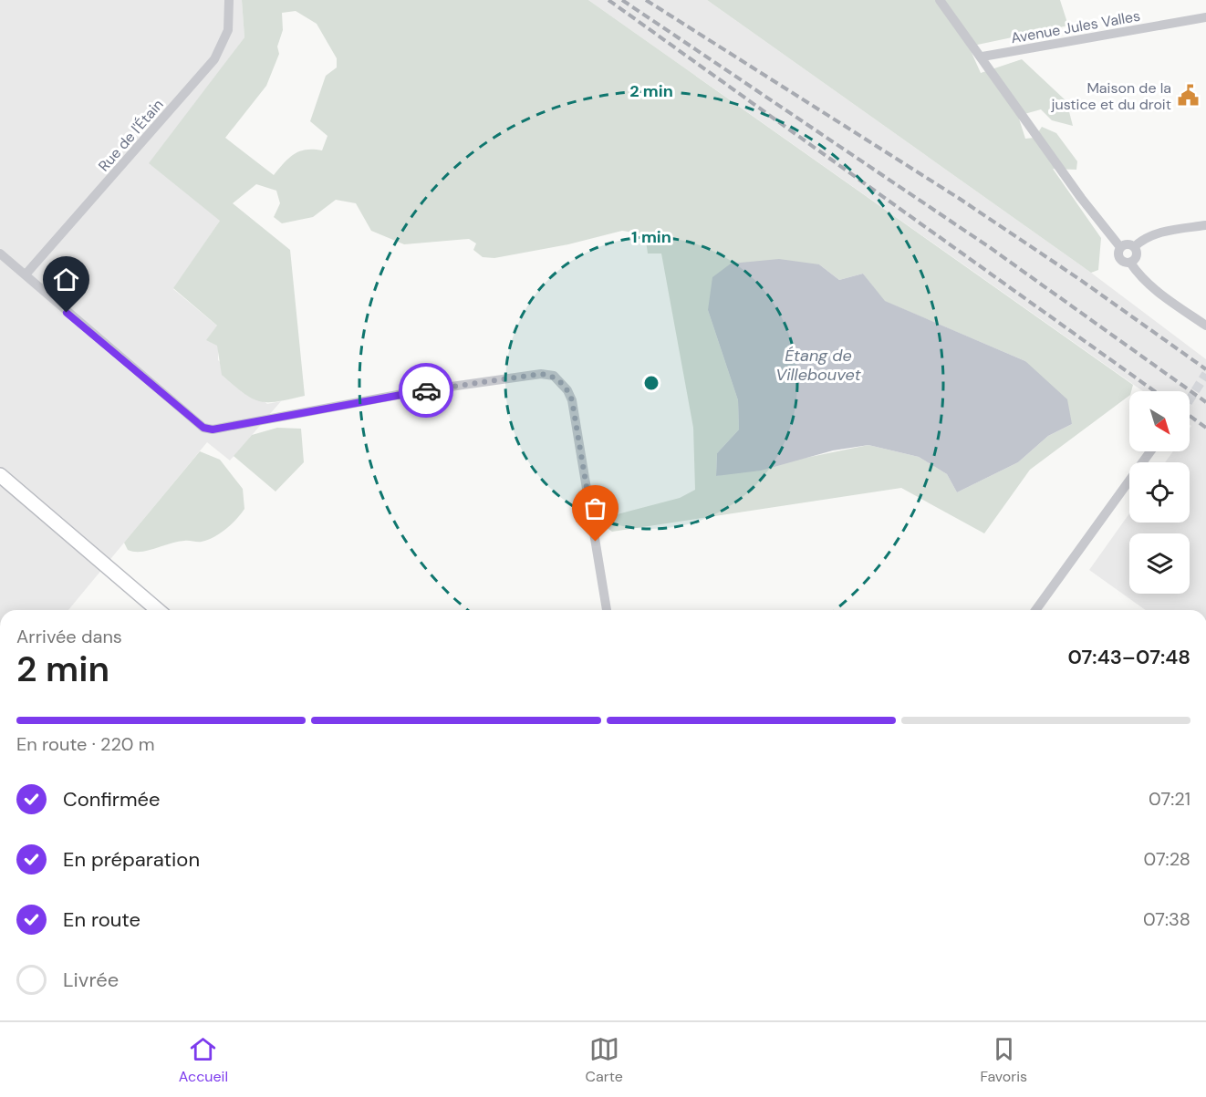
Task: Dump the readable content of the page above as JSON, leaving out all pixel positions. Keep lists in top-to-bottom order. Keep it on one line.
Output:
{"streets":{"street":["Avenue Jules Valles","Rue de l'Étain"]},"water":["Étang de Villebouvet"],"places":{"public building":["Maison de la justice et du droit"]},"north":"bottom right","page":{"heading":["2 min","Arrivée dans","07:43–07:48"],"bar":"En route · 220 m","list":[["Confirmée","07:21"],["En préparation","07:28"],["En route","07:38"],"Livrée"],"tabs":["Accueil","Carte","Favoris"]},"rings":["2 min","1 min"]}
